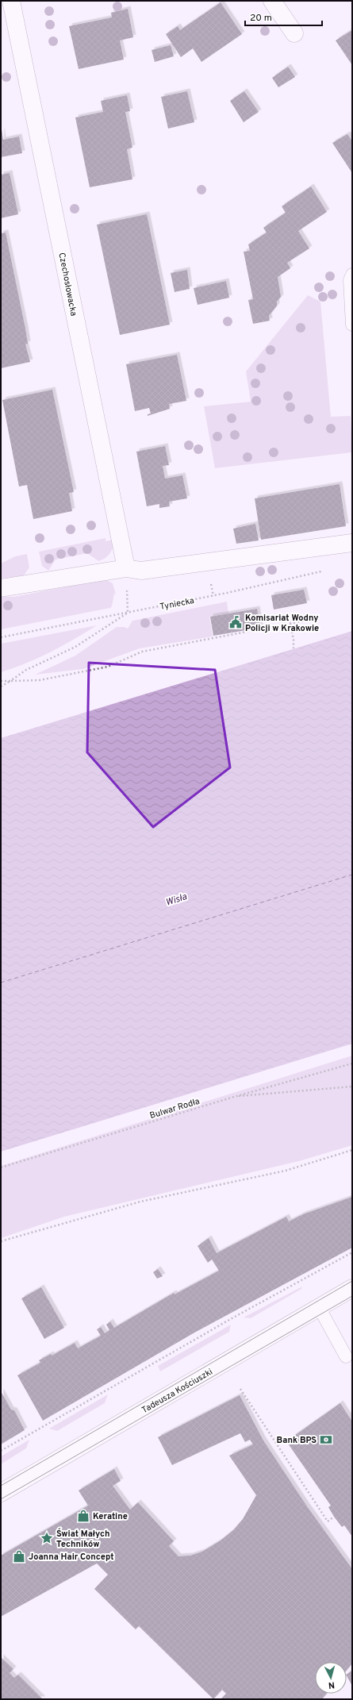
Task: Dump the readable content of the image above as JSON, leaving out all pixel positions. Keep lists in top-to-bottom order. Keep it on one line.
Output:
{"streets":{"street":["Czechosłowacka","Tadeusza Kościuszki"],"path":["Tyniecka","Bulwar Rodła"]},"water":["Wisła"],"places":{"public building":["Komisariat Wodny Policji w Krakowie"],"bank":["Bank BPS"],"shop":["Keratine","Joanna Hair Concept"],"place":["Świat Małych Techników"]},"scale_bar":"20 m","north":"bottom"}
